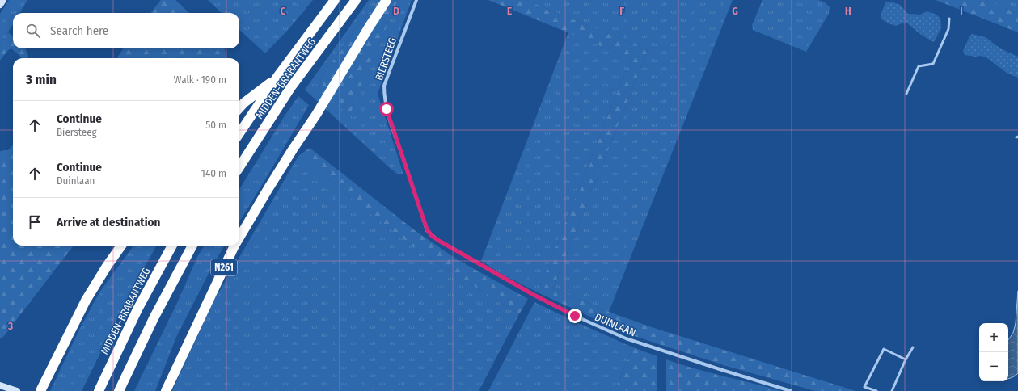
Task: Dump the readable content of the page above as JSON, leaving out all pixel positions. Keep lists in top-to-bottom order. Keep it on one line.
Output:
{"streets":{"highway":["MIDDEN-BRABANTWEG","N261"],"street":["BIERSTEEG","DUINLAAN"]},"crossings":[["BIERSTEEG","DUINLAAN"]],"page":{"search":"Search here","heading":["3 min","Walk · 190 m"],"list":[["Continue","Biersteeg","50 m"],["Continue","Duinlaan","140 m"],"Arrive at destination"],"map_buttons":["+","−"]},"grid":{"columns":["C","D","E","F","G","H","I"],"rows":["3"]}}
